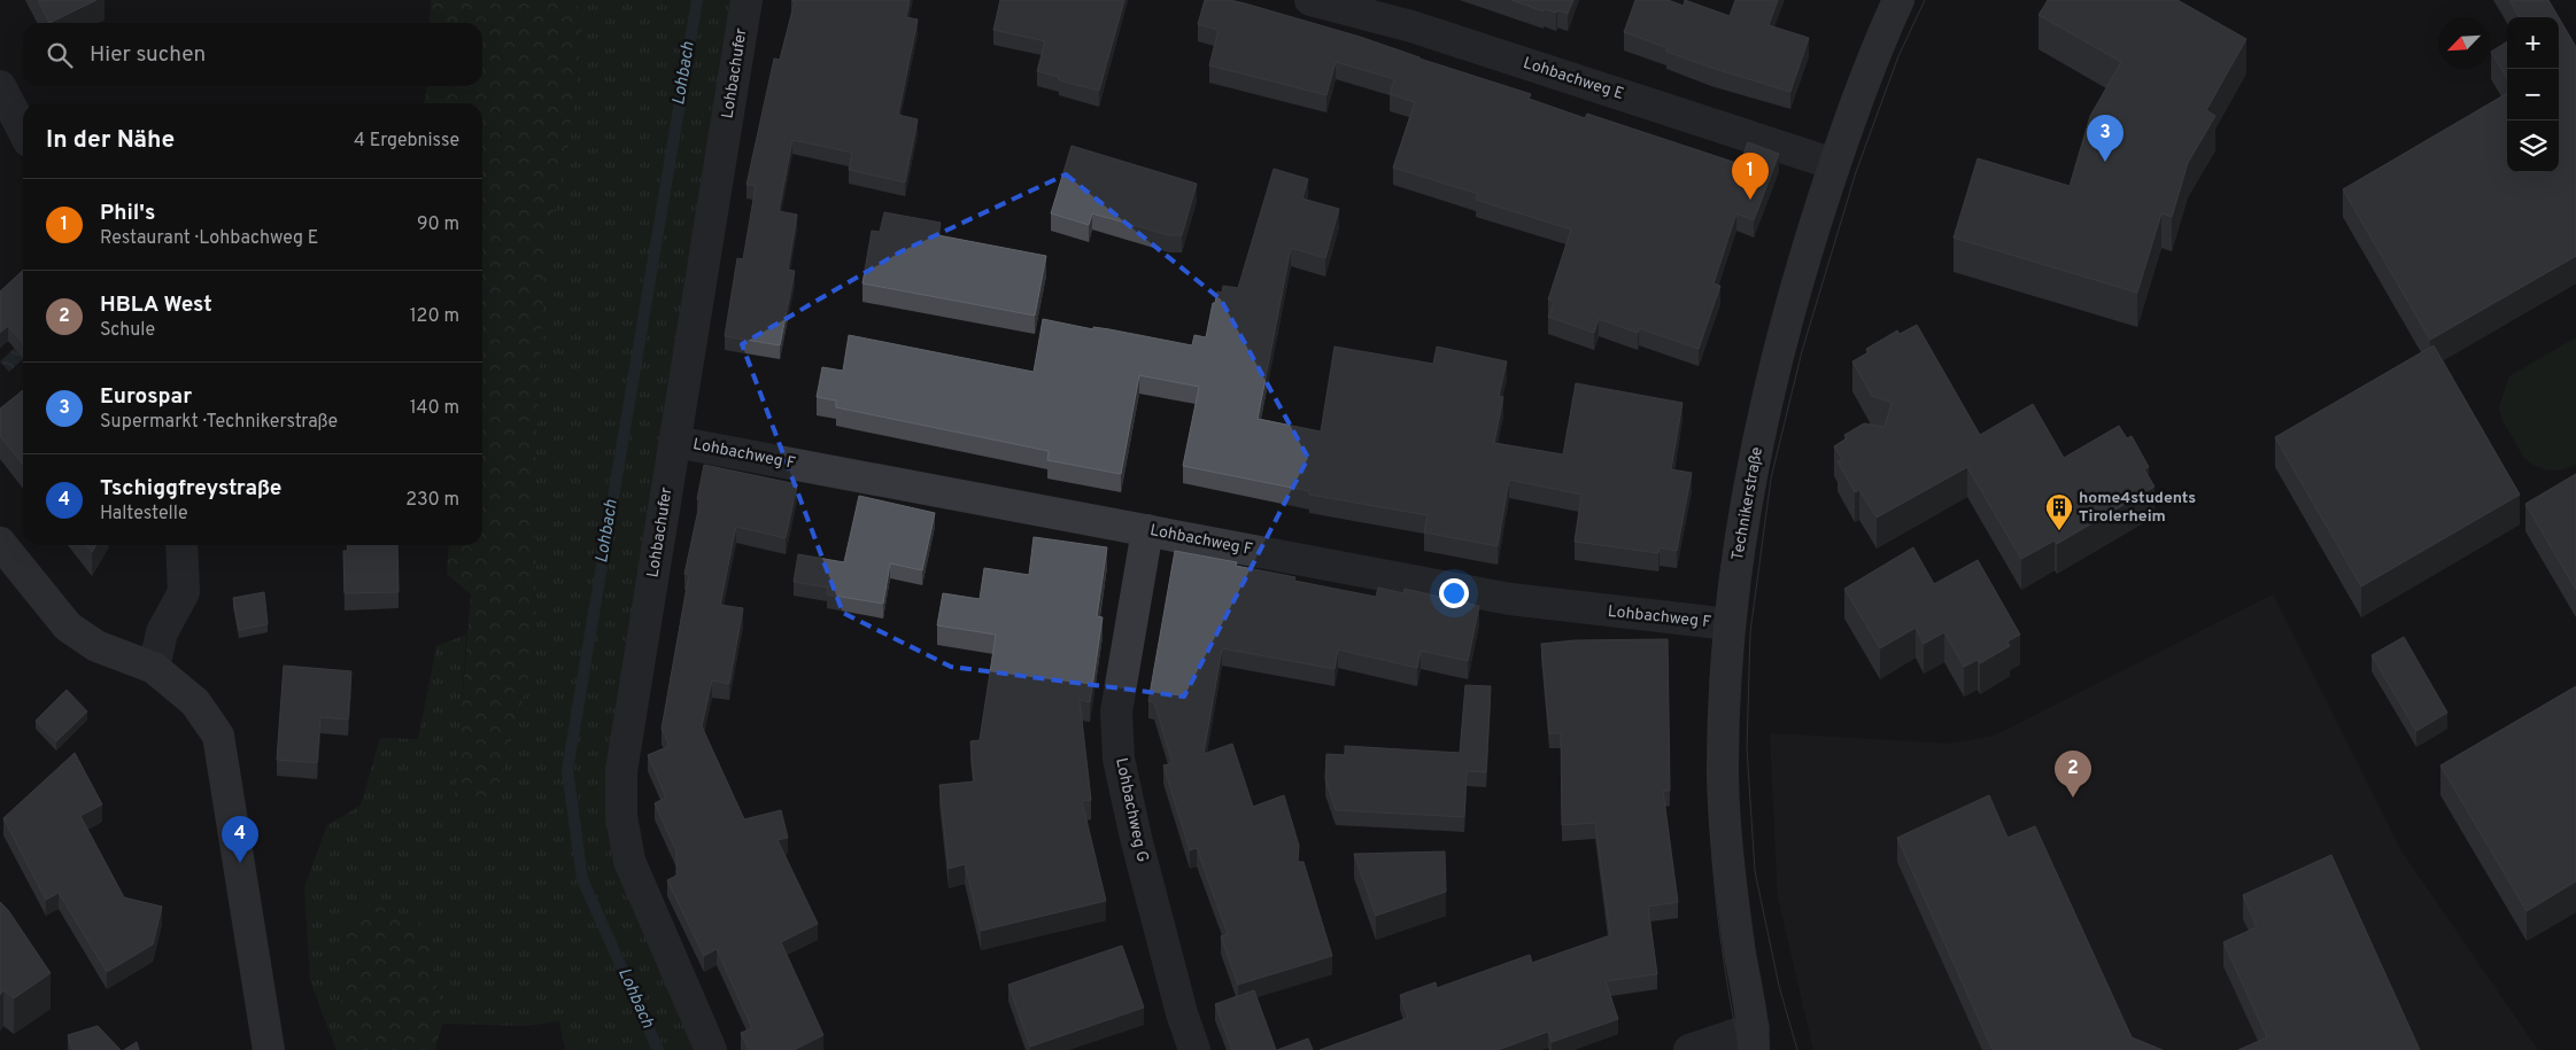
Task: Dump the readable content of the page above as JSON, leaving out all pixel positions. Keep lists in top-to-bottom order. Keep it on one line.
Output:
{"streets":{"street":["Lohbachufer","Lohbachweg E","Lohbachweg F","Technikerstraße","Lohbachweg G"]},"crossings":[["Lohbachufer","Lohbachweg F"],["Lohbachweg E","Technikerstraße"],["Lohbachweg F","Technikerstraße"],["Lohbachweg F","Lohbachweg G"]],"water":["Lohbach"],"places":{"building":["home4students Tirolerheim"]},"north":"bottom left","page":{"map_buttons":["+","−"],"search":"Hier suchen","heading":["In der Nähe","4 Ergebnisse"],"pins":["3","1","2","4"],"list":[{"mark":"1","name":"Phil's","note":"Restaurant · Lohbachweg E","value":"90 m"},{"mark":"2","name":"HBLA West","note":"Schule","value":"120 m"},{"mark":"3","name":"Eurospar","note":"Supermarkt · Technikerstraße","value":"140 m"},{"mark":"4","name":"Tschiggfreystraße","note":"Haltestelle","value":"230 m"}]}}
